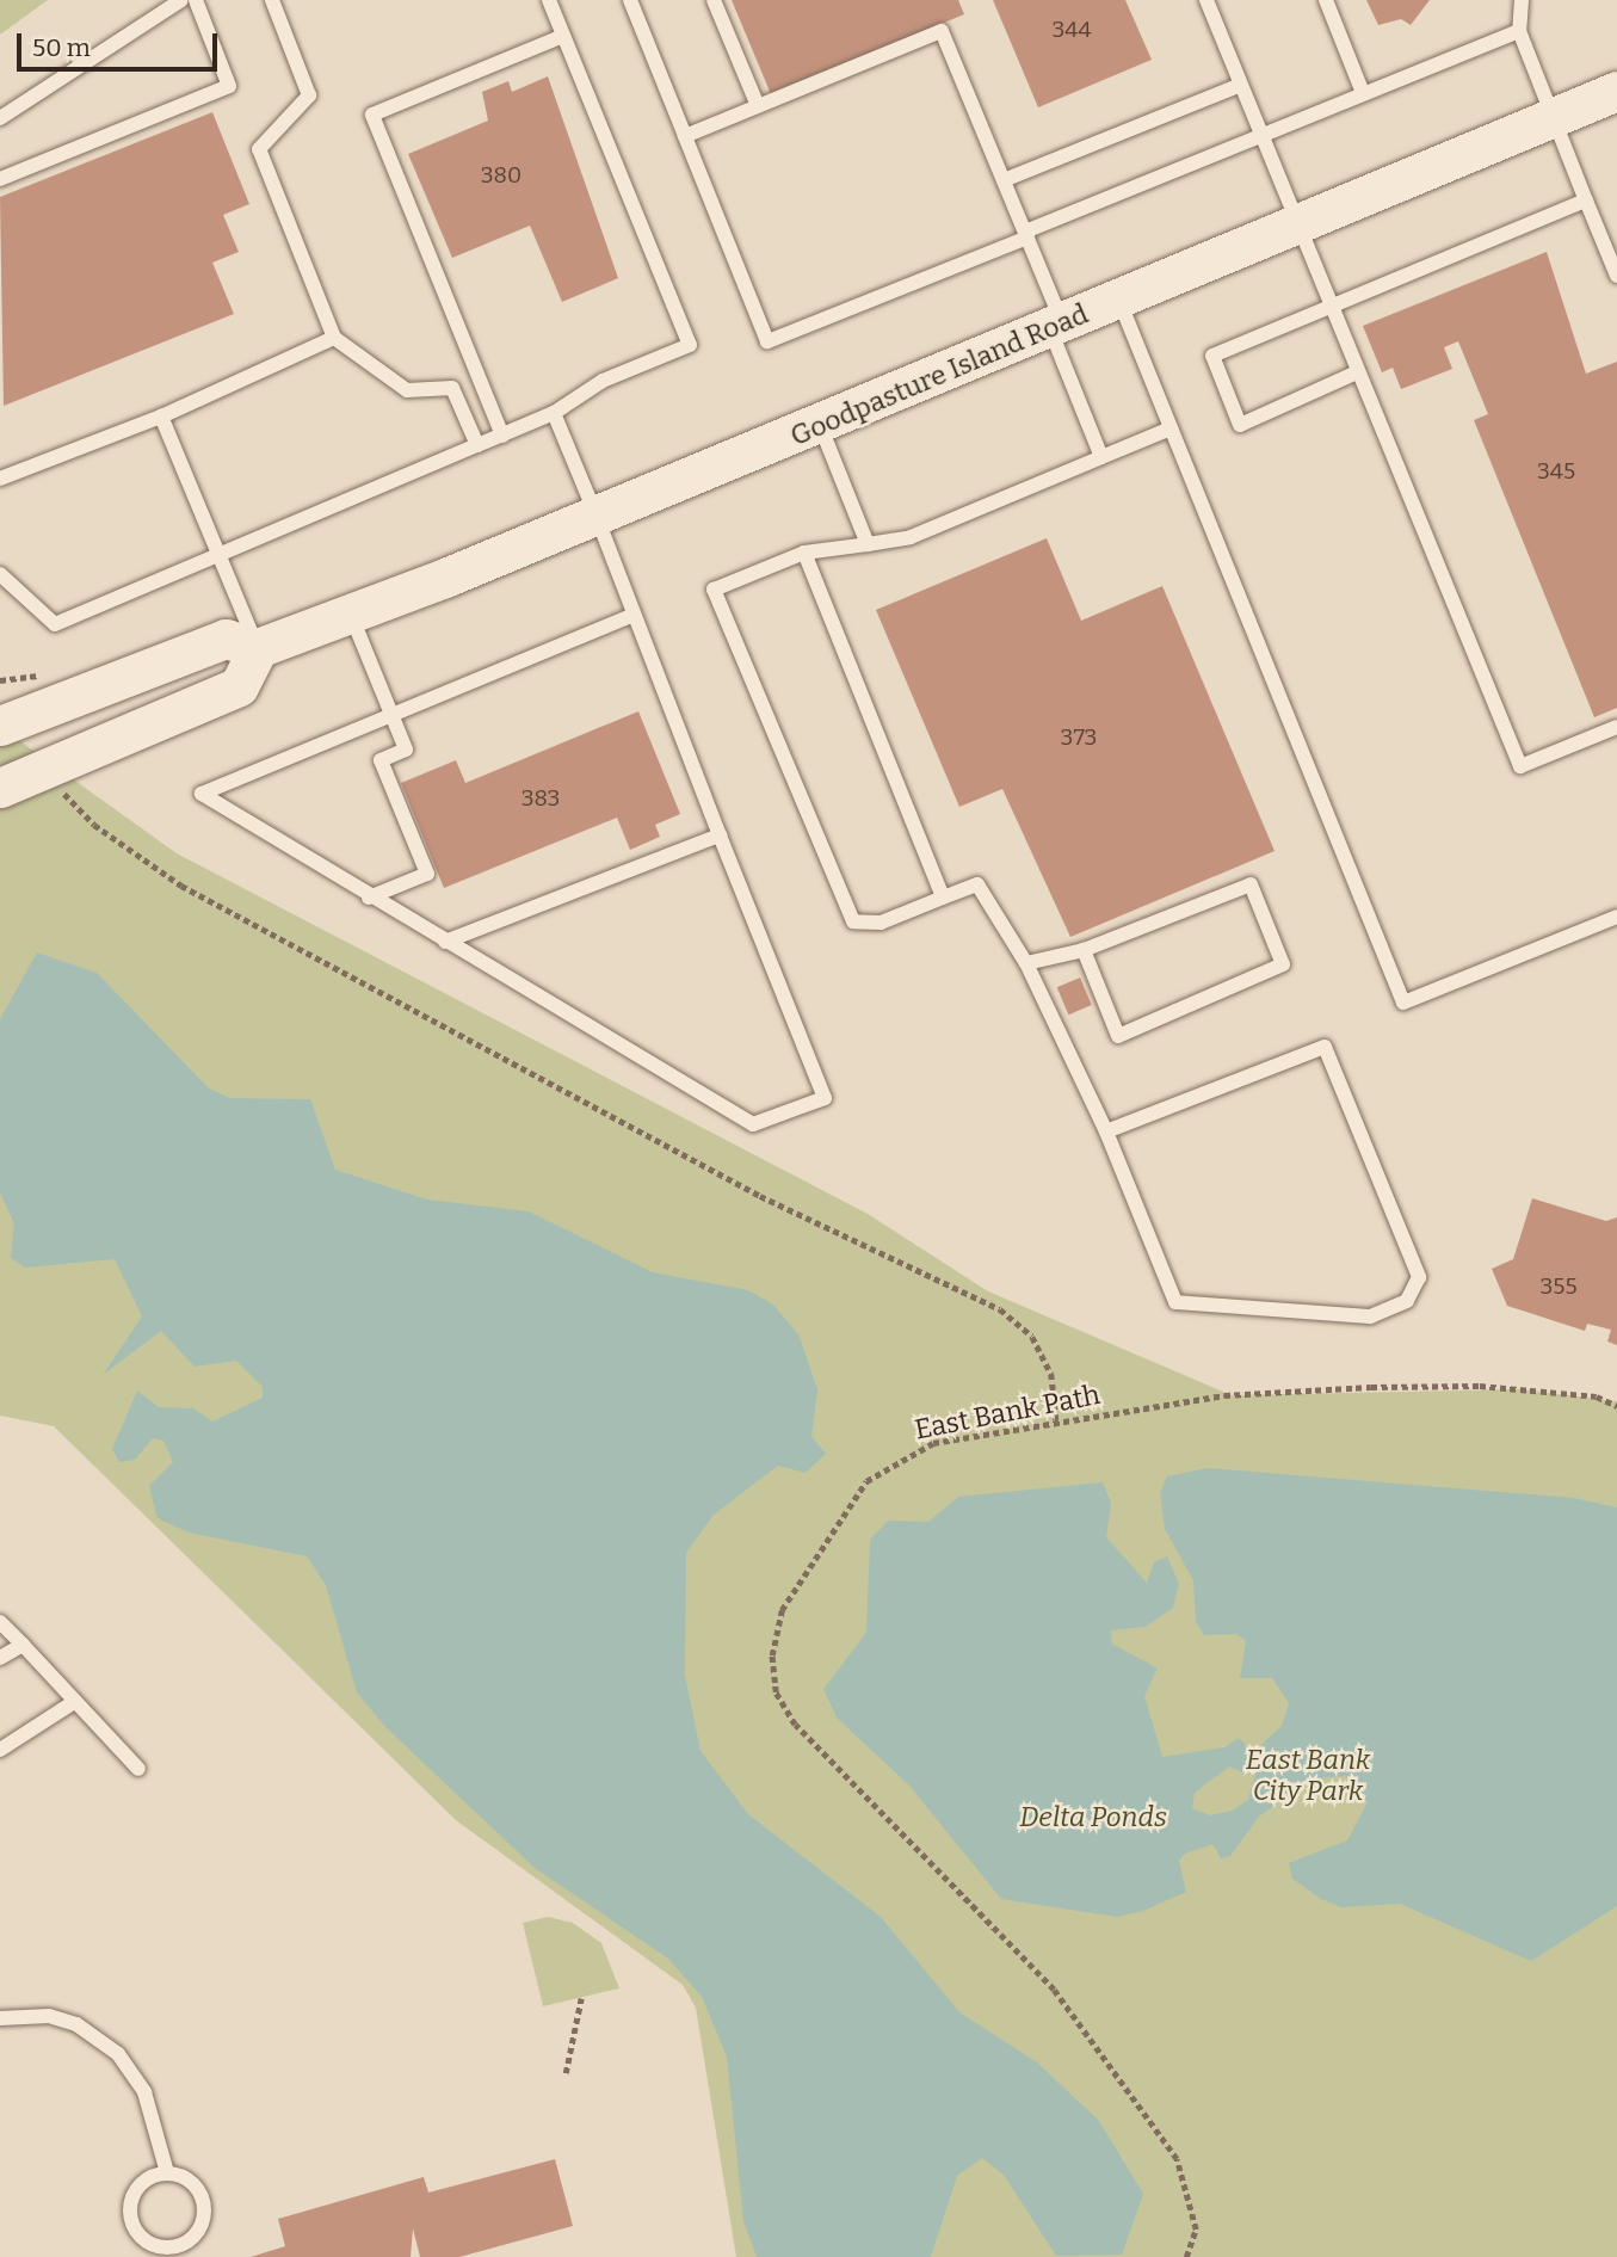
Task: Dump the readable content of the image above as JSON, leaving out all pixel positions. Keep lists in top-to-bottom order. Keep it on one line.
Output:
{"streets":{"main road":["Goodpasture Island Road"],"path":["East Bank Path"]},"parks":["East Bank City Park","Delta Ponds"],"house_numbers":["344","380","345","373","383","355"],"scale_bar":"50 m"}
